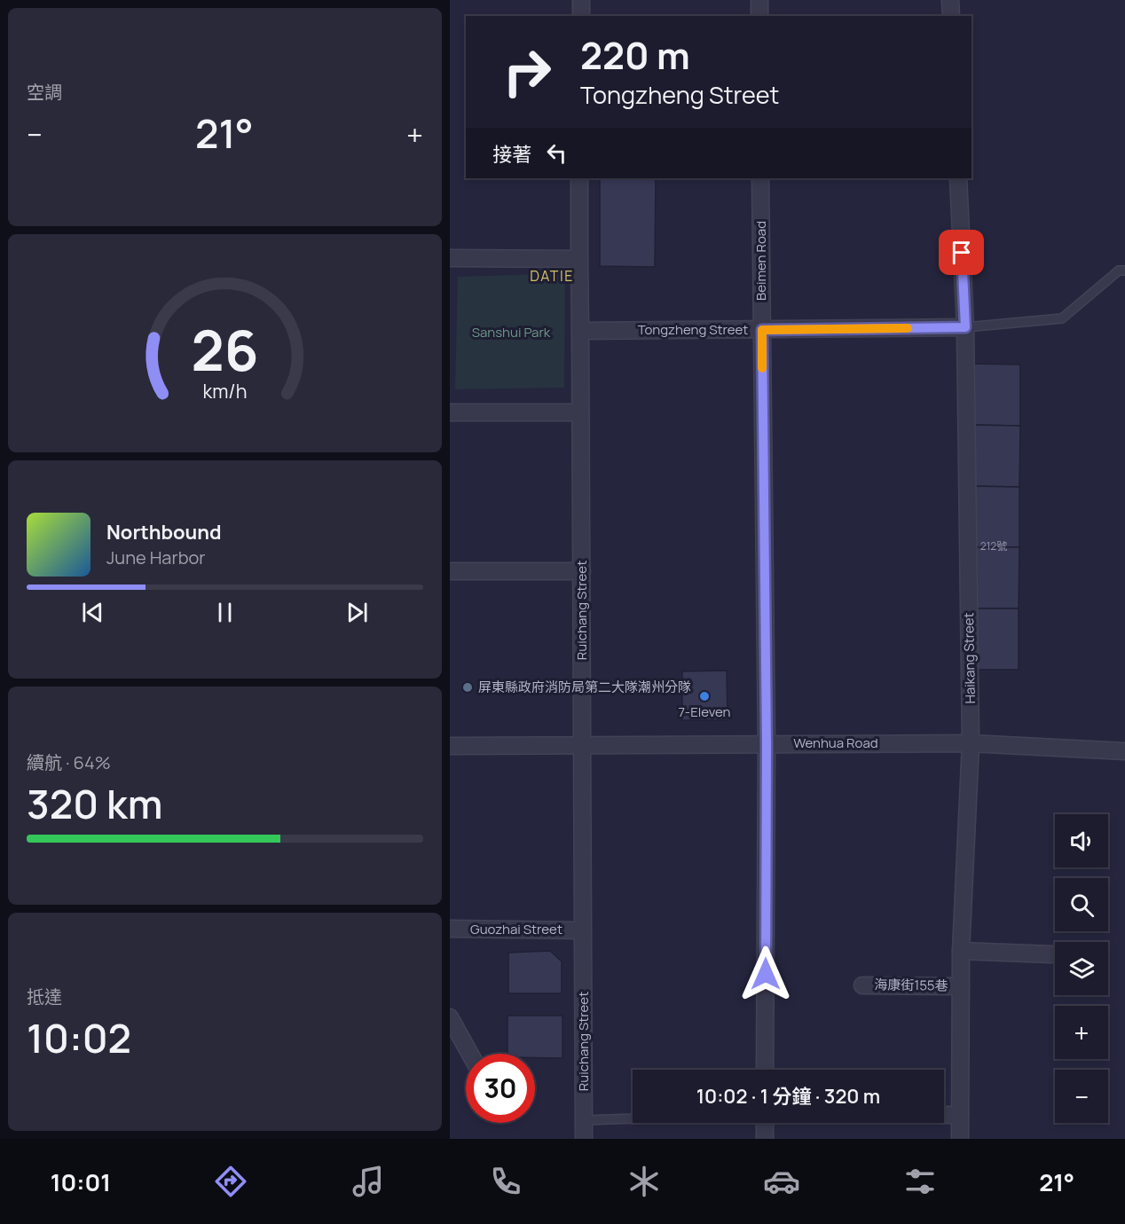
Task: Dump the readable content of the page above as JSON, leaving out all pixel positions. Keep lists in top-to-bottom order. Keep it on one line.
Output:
{"streets":{"street":["Beimen Road","Tongzheng Street","Ruichang Street","Haikang Street","Wenhua Road","Guozhai Street","海康街155巷"]},"crossings":[["Beimen Road","Tongzheng Street"],["Beimen Road","Wenhua Road"],["Tongzheng Street","Ruichang Street"],["Tongzheng Street","Haikang Street"],["Ruichang Street","Wenhua Road"],["Ruichang Street","Guozhai Street"],["Haikang Street","Wenhua Road"],["Haikang Street","海康街155巷"]],"districts":["DATIE"],"parks":["Sanshui Park"],"places":["屏東縣政府消防局第二大隊潮州分隊","7-Eleven"],"house_numbers":["212號"],"page":{"tile":["空調",["續航 · 64%","320 km"],["抵達","10:02"]],"turn":["220 m","Tongzheng Street"],"heat":["−","21°","+"],"then":"接著","song":["Northbound","June Harbor"],"map_buttons":["+","−"],"limit":"30","trip":"10:02 · 1 分鐘 · 320 m","tabs":["10:01","21°"],"gauge":["26","km/h"]}}
